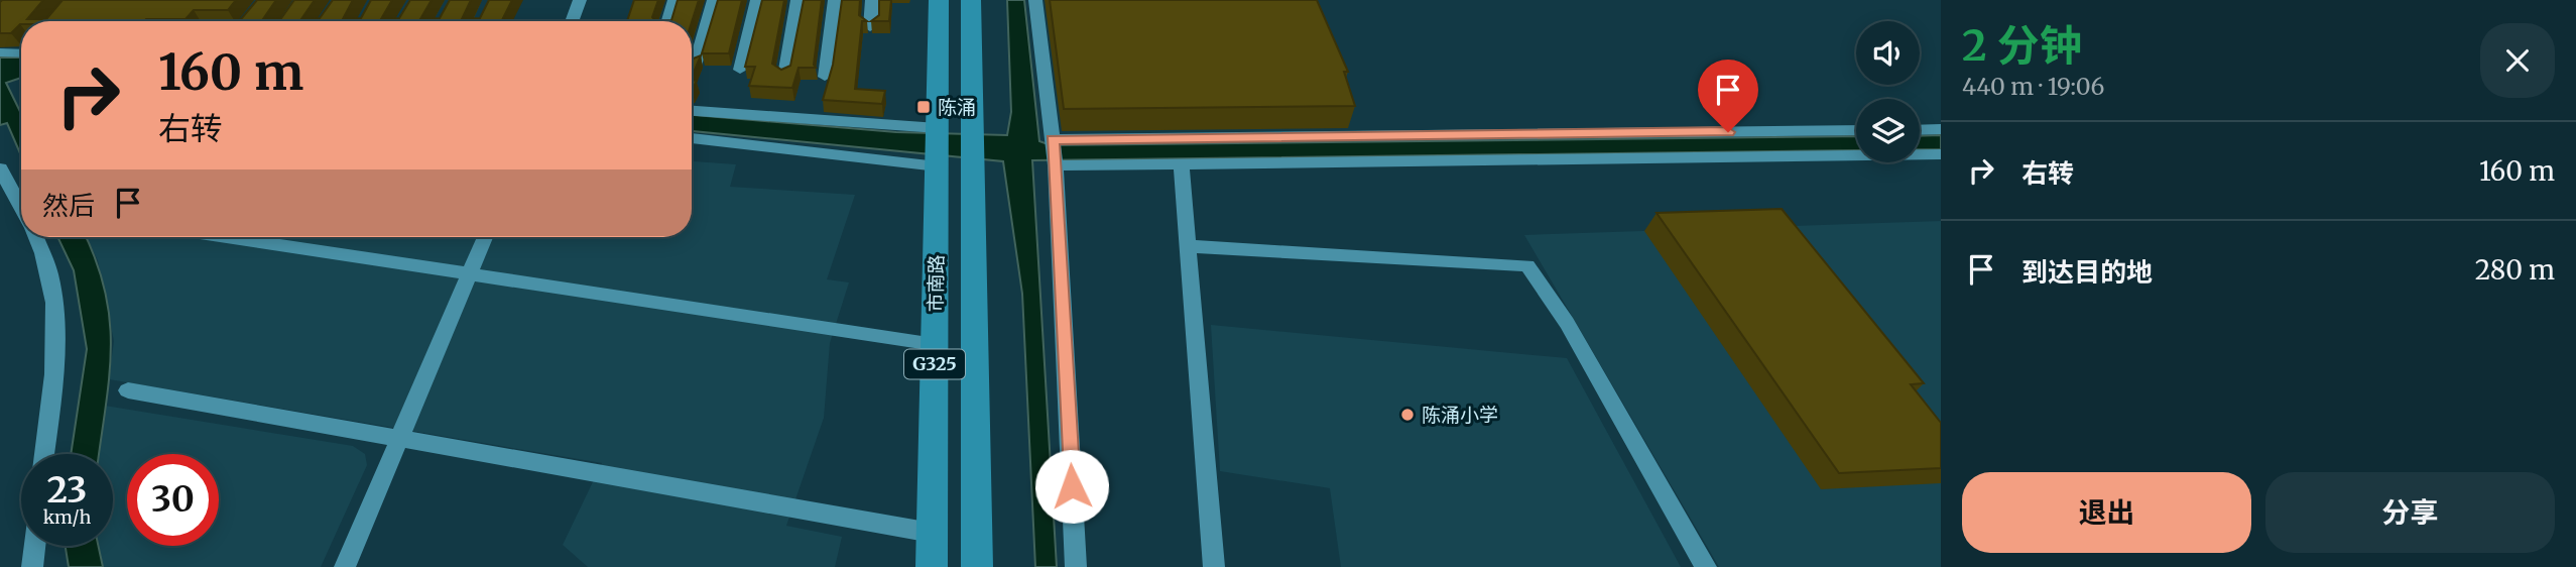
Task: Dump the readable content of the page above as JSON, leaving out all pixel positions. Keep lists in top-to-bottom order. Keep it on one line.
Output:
{"streets":{"highway":["市南路","G325"]},"places":{"transit":["陈涌"],"other":["陈涌小学"]},"page":{"heading":["2 分钟","440 m · 19:06"],"turn":["160 m","右转"],"list":[{"name":"右转","value":"160 m"},{"name":"到达目的地","value":"280 m"}],"then":"然后","speed":"23 km/h","limit":"30","buttons":["退出","分享"]}}
